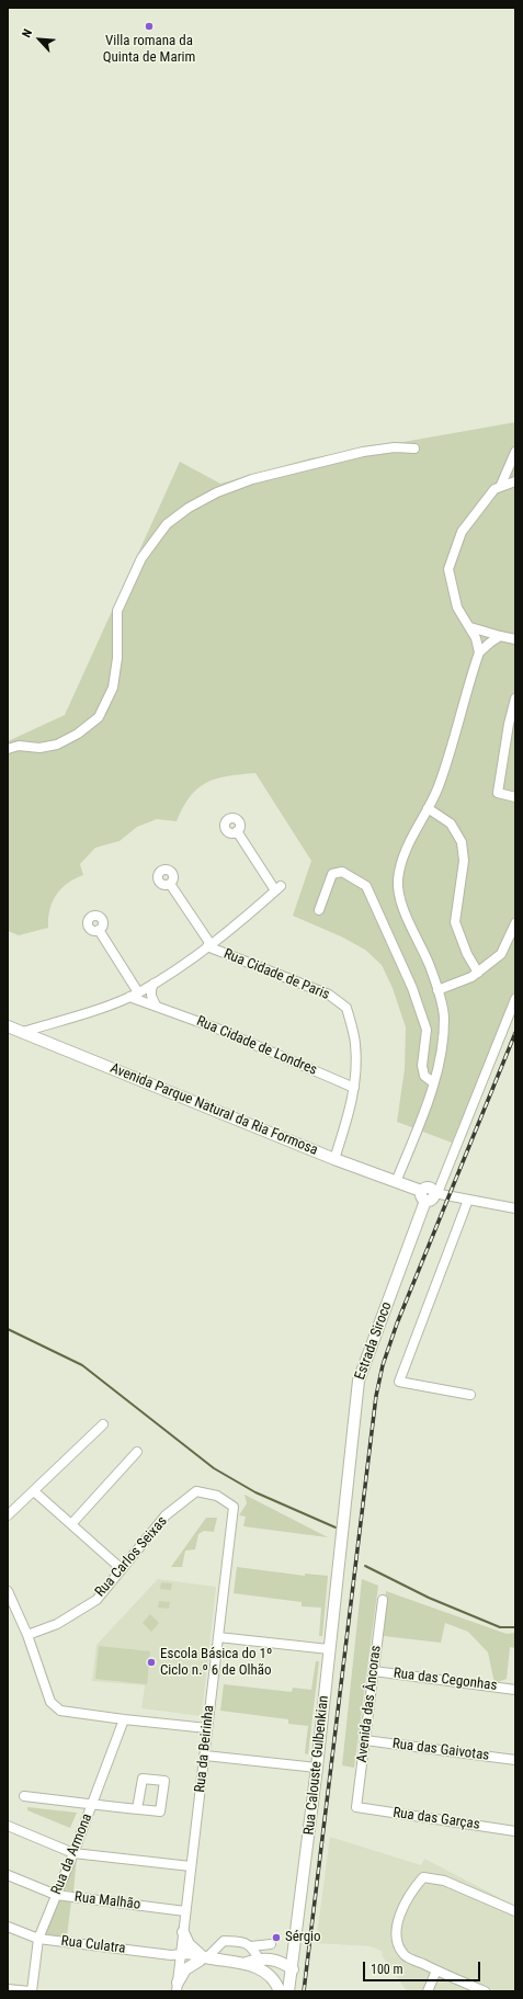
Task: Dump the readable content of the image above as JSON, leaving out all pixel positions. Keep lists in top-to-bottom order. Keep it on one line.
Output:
{"streets":{"street":["Rua Cidade de Paris","Rua Cidade de Londres","Avenida Parque Natural da Ria Formosa","Estrada Siroco","Rua Carlos Seixas","Rua das Cegonhas","Avenida das Âncoras","Rua da Beirinha","Rua das Gaivotas","Rua Calouste Gulbenkian","Rua das Garças","Rua da Armona","Rua Malhão","Rua Culatra"]},"crossings":[["Rua Cidade de Paris","Rua Cidade de Londres"],["Rua Cidade de Paris","Avenida Parque Natural da Ria Formosa"],["Avenida Parque Natural da Ria Formosa","Estrada Siroco"],["Estrada Siroco","Rua Calouste Gulbenkian"],["Rua Carlos Seixas","Rua da Beirinha"],["Rua das Cegonhas","Avenida das Âncoras"],["Avenida das Âncoras","Rua das Gaivotas"],["Avenida das Âncoras","Rua das Garças"],["Rua da Beirinha","Rua Malhão"],["Rua da Beirinha","Rua Culatra"],["Rua da Armona","Rua Malhão"],["Rua da Armona","Rua Culatra"]],"places":["Villa romana da Quinta de Marim","Escola Básica do 1º Ciclo n.º 6 de Olhão","Sérgio"],"scale_bar":"100 m","north":"top left"}
